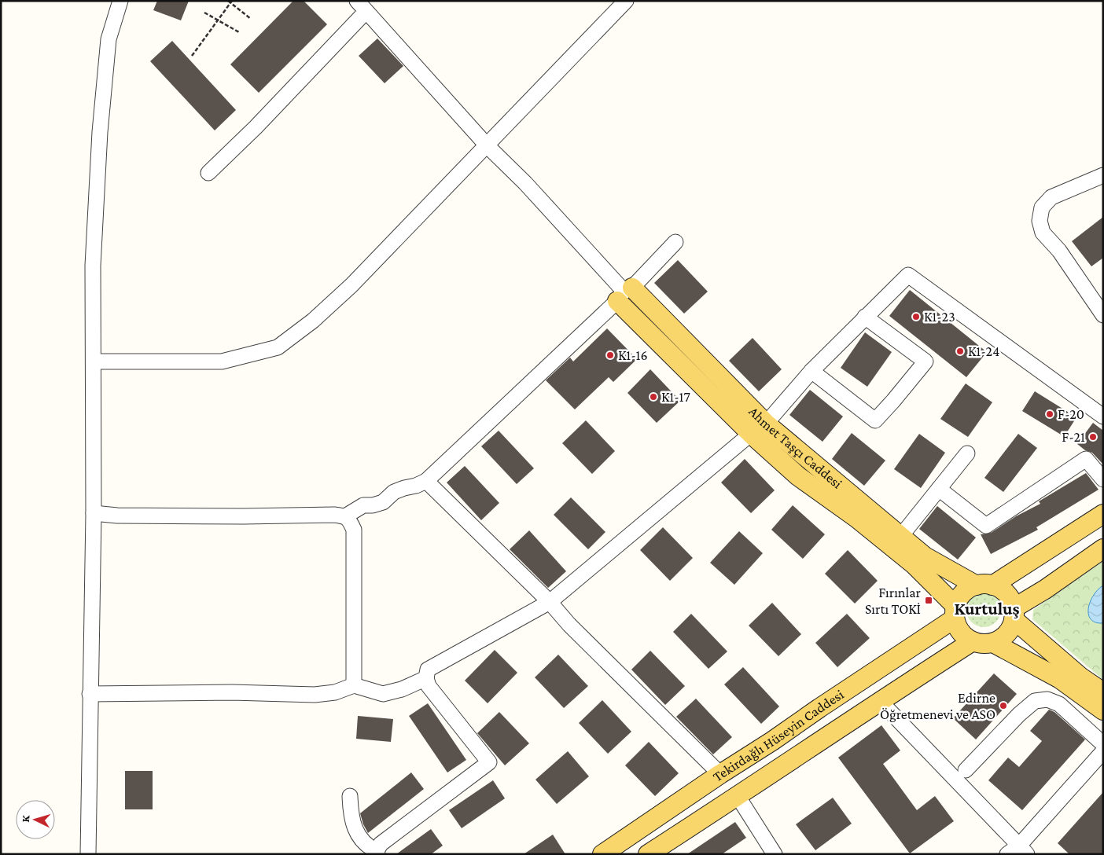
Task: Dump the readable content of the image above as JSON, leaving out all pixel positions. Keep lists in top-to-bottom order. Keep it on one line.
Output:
{"streets":{"main road":["Ahmet Taşçı Caddesi","Tekirdağlı Hüseyin Caddesi"]},"crossings":[["Ahmet Taşçı Caddesi","Tekirdağlı Hüseyin Caddesi"]],"districts":["Kurtuluş"],"places":{"other":["K1-23","K1-24","K1-16","K1-17","F-20","F-21","Edirne Öğretmenevi ve ASO"],"transit":["Fırınlar Sırtı TOKİ"]},"north":"left"}
